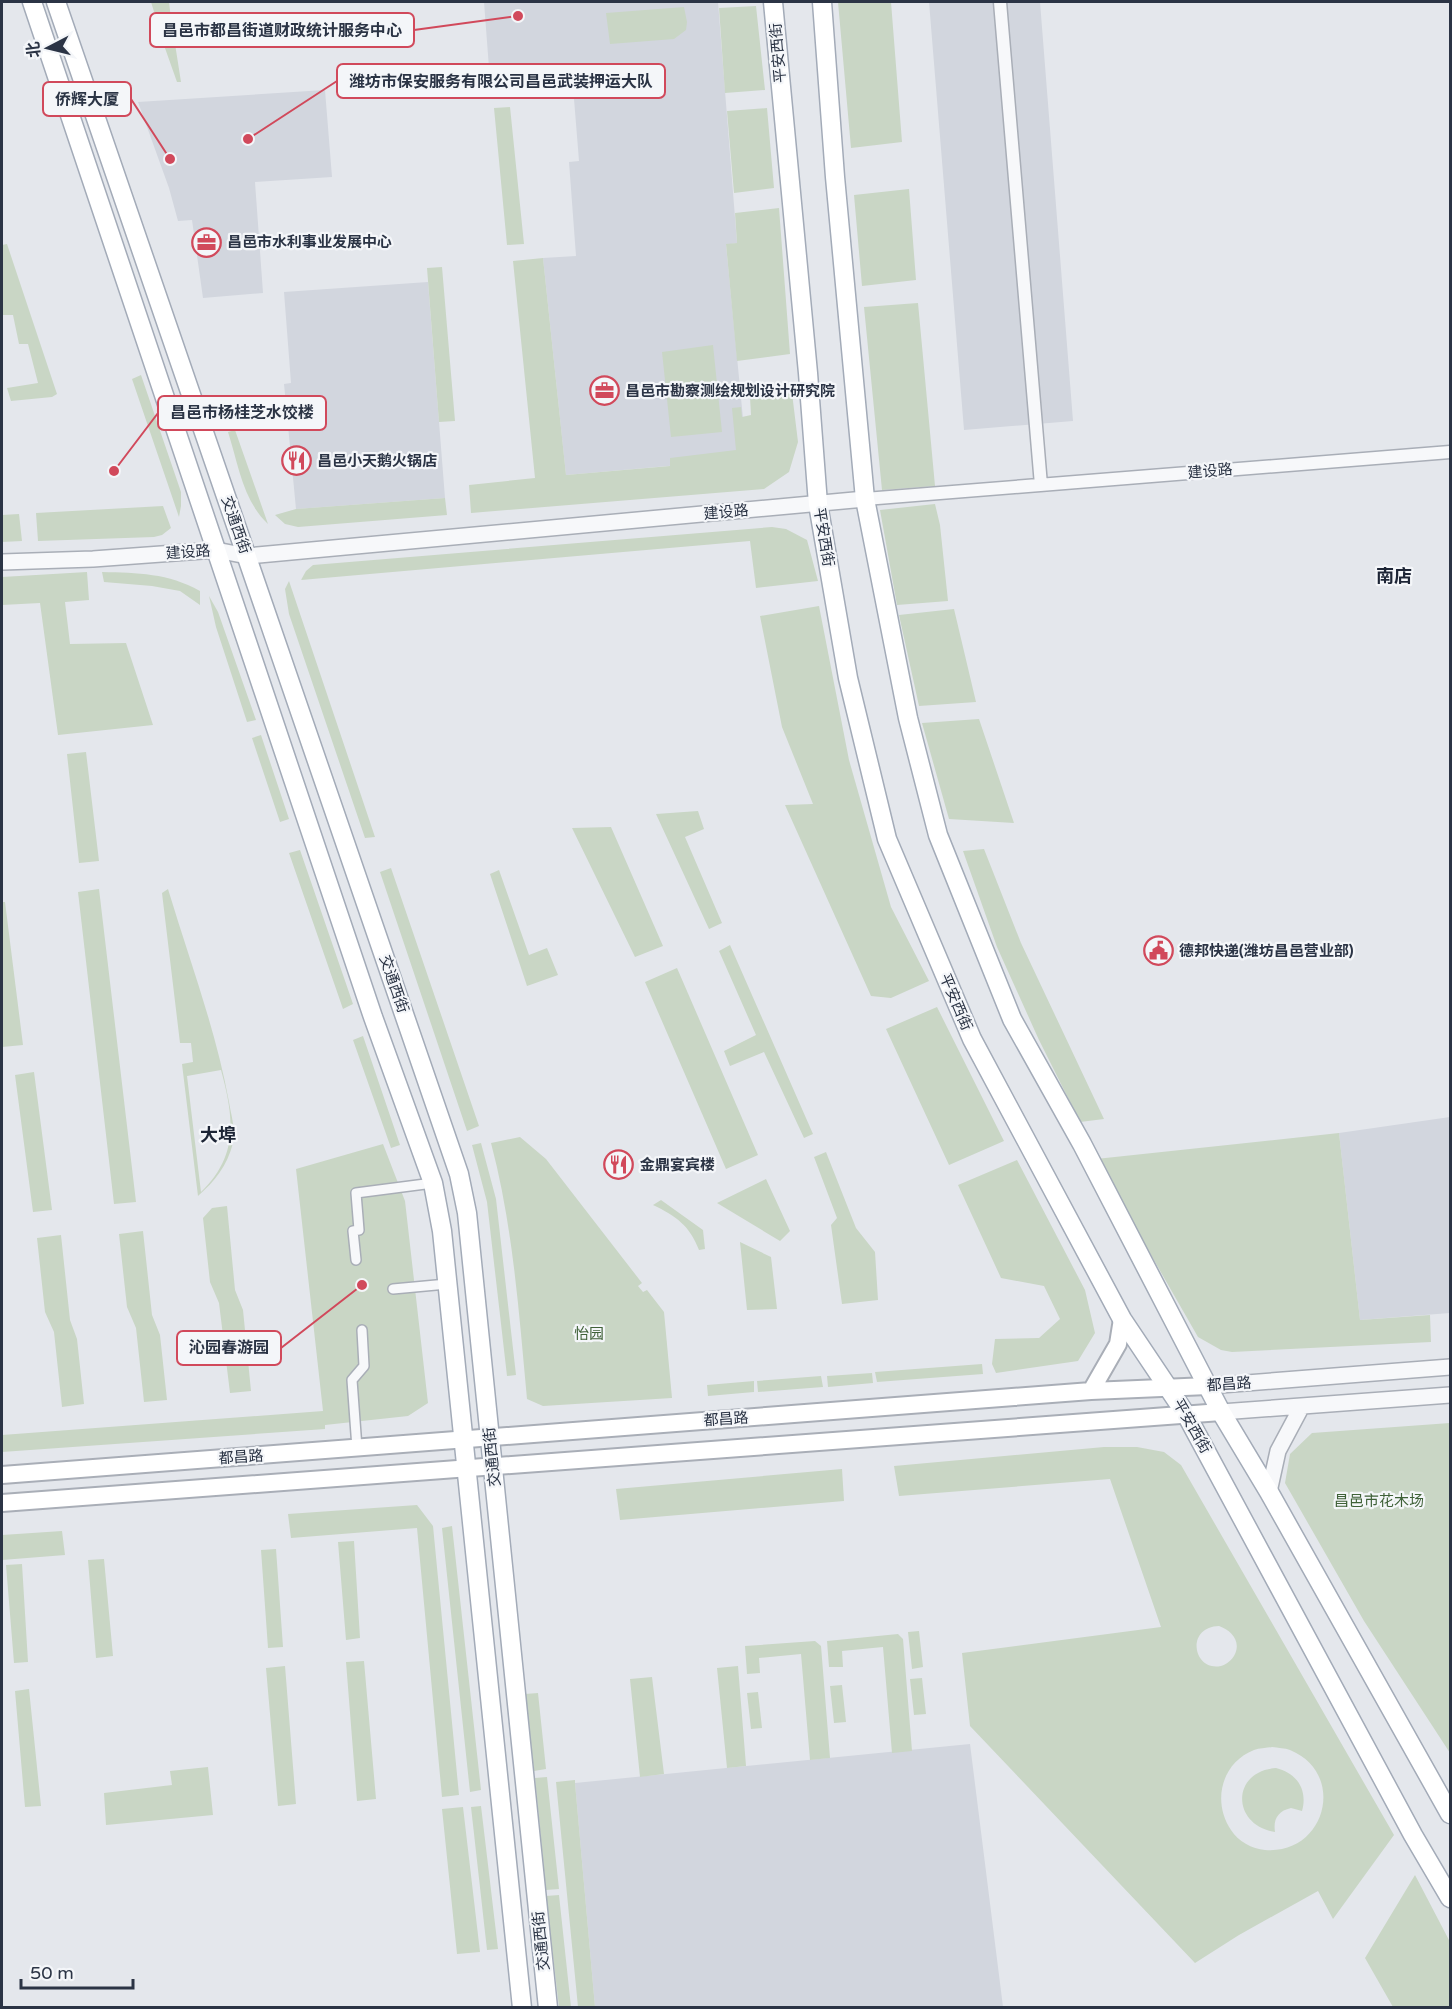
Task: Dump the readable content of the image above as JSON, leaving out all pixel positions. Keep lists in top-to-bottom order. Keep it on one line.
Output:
{"streets":{"main road":["平安西街","交通西街","都昌路"],"street":["建设路"]},"crossings":[["平安西街","建设路"],["平安西街","都昌路"],["建设路","交通西街"],["交通西街","都昌路"]],"districts":["南店","大埠"],"parks":["怡园","昌邑市花木场"],"places":{"other":["昌邑市都昌街道财政统计服务中心","潍坊市保安服务有限公司昌邑武装押运大队","侨辉大厦","昌邑市杨桂芝水饺楼","沁园春游园"],"office":["昌邑市水利事业发展中心","昌邑市勘察测绘规划设计研究院"],"restaurant":["昌邑小天鹅火锅店","金鼎宴宾楼"],"public building":["德邦快递(潍坊昌邑营业部)"]},"scale_bar":"50 m","north":"left"}
